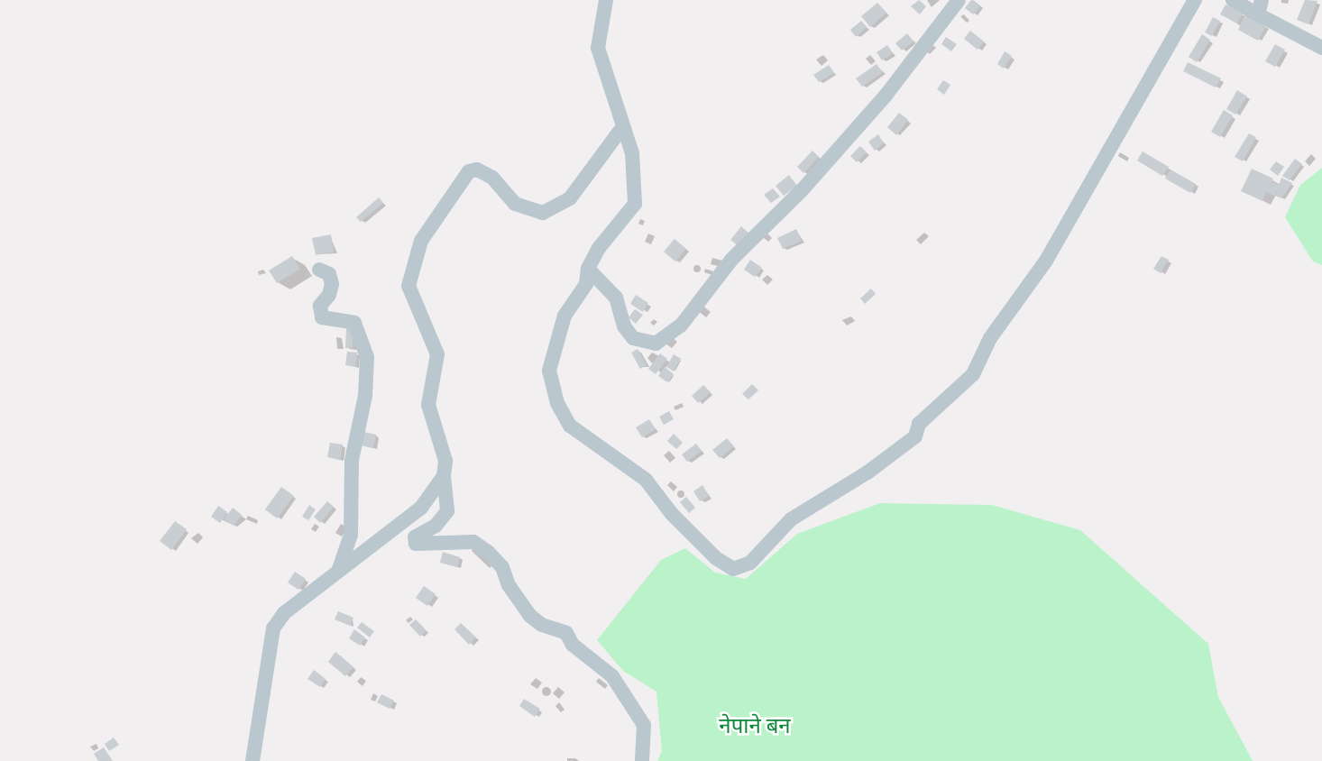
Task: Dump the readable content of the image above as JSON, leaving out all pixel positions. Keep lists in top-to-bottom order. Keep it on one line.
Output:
{"parks":["नेपाने बन"]}
